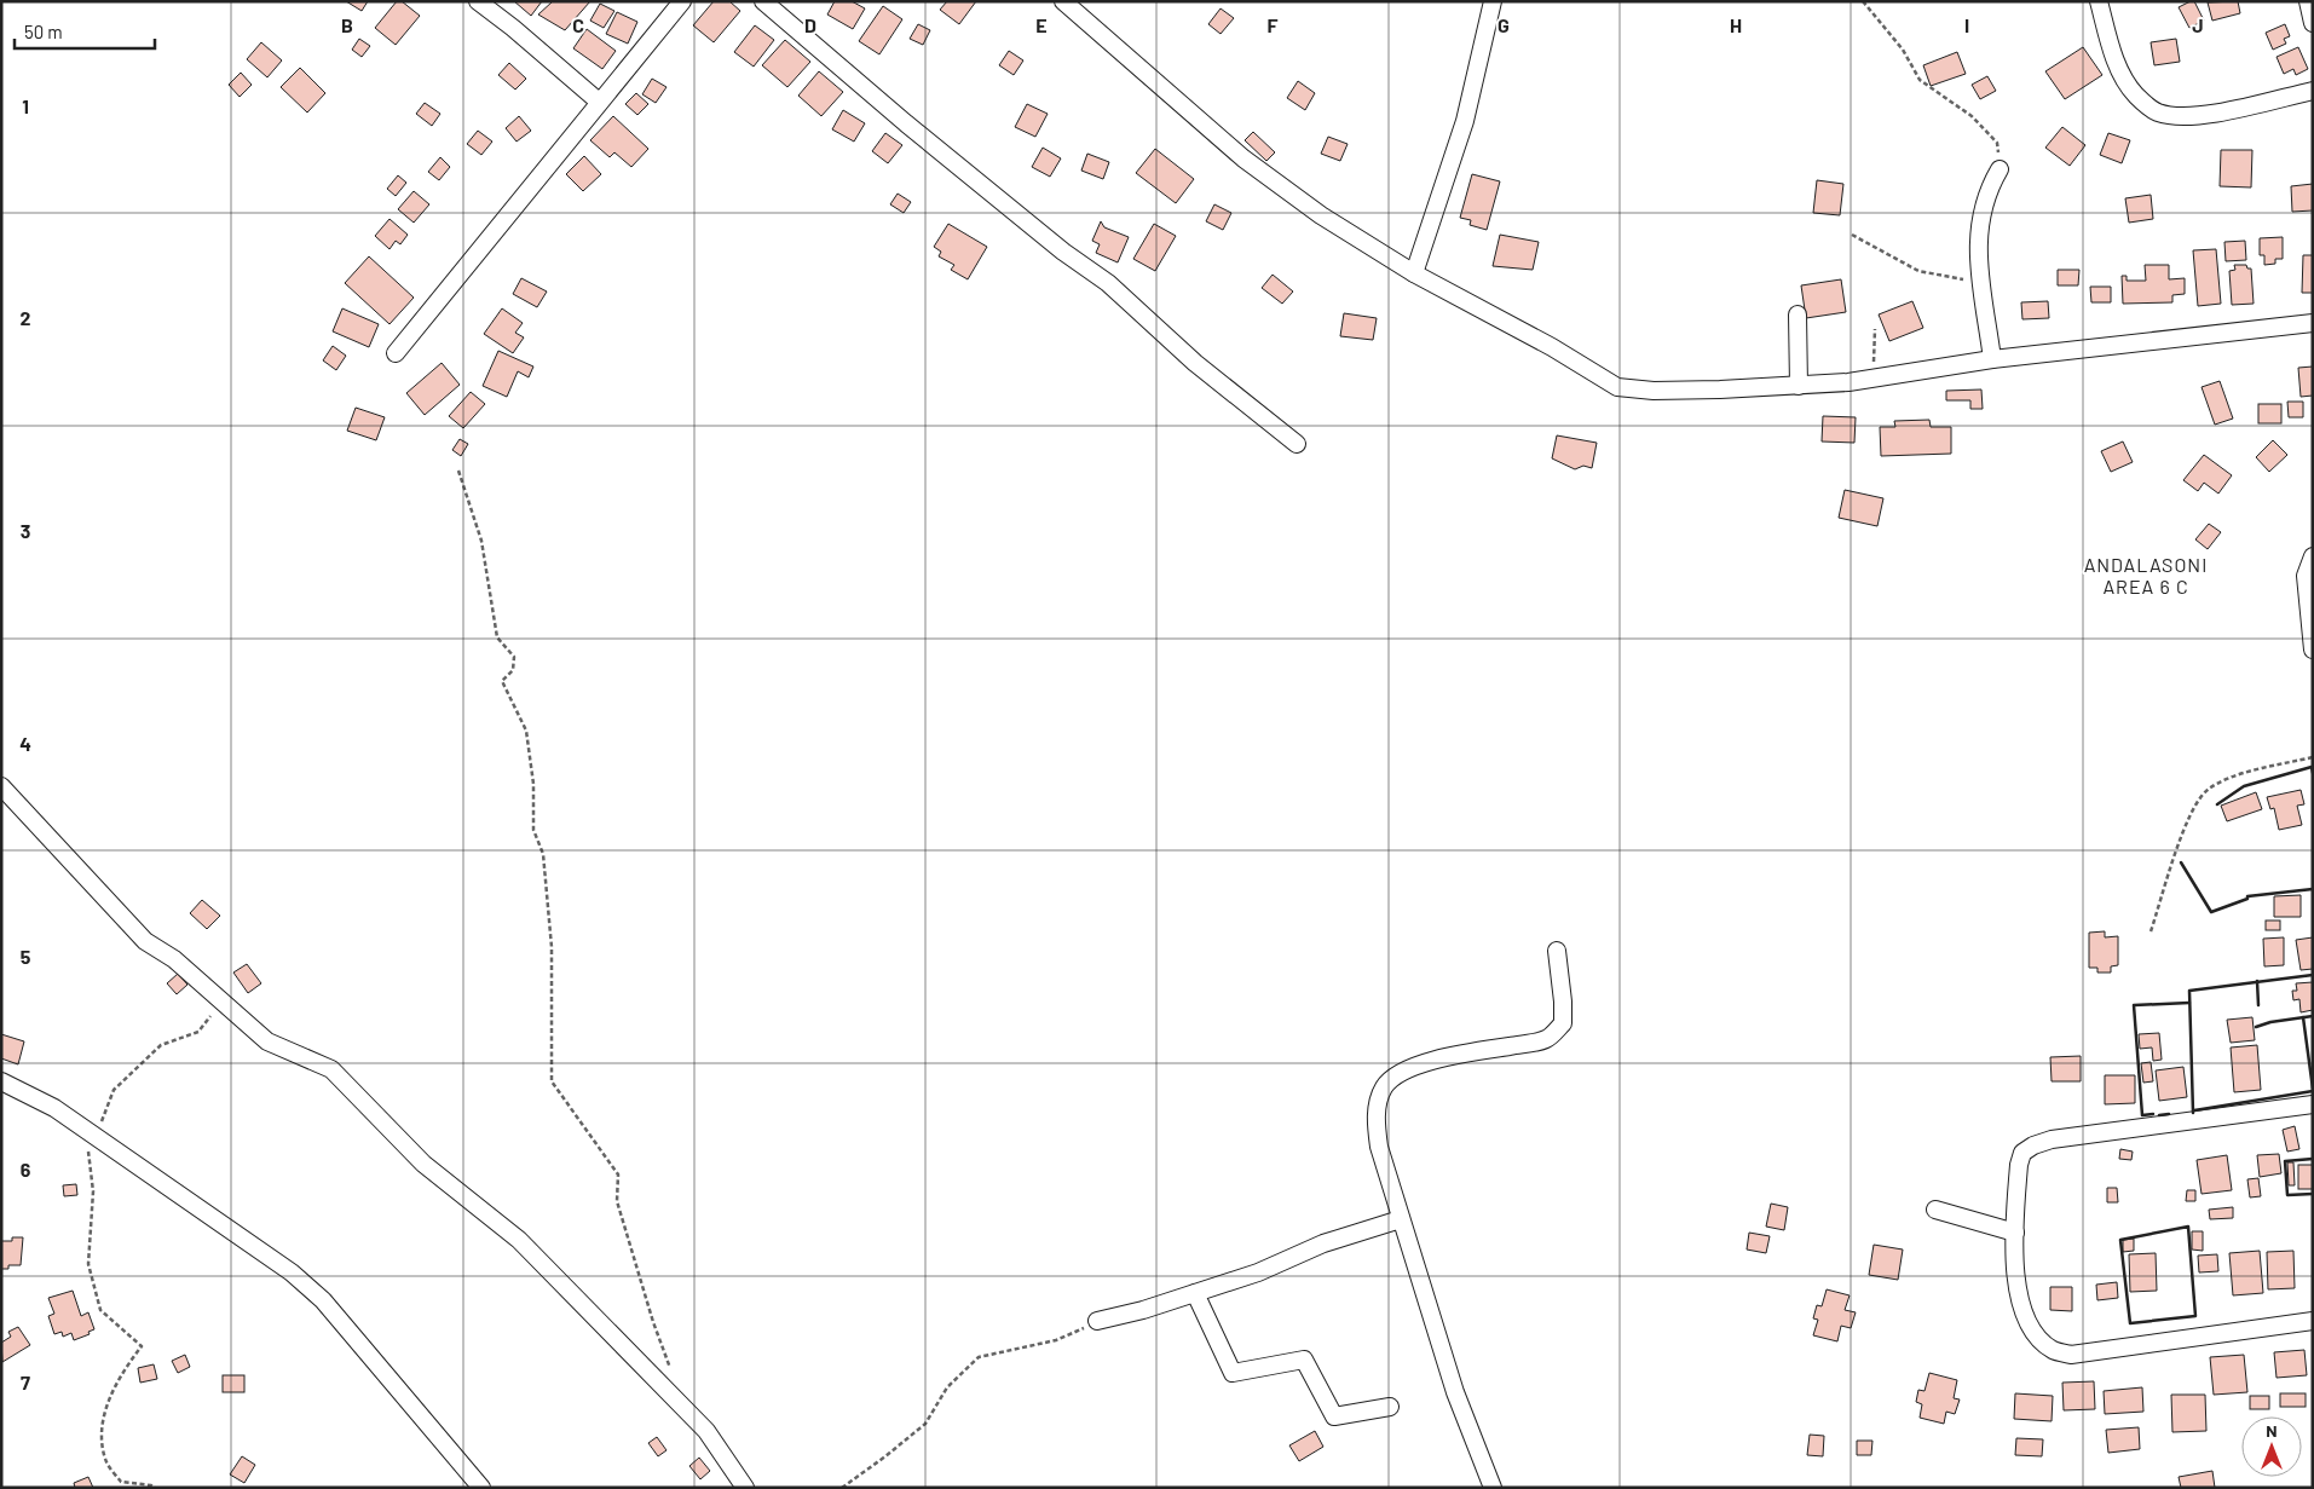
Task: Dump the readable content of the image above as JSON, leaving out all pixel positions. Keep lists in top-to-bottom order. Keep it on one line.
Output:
{"districts":["ANDALASONI AREA 6 C"],"scale_bar":"50 m","north":"top","grid":{"columns":["B","C","D","E","F","G","H","I","J"],"rows":["1","2","3","4","5","6","7"]}}
